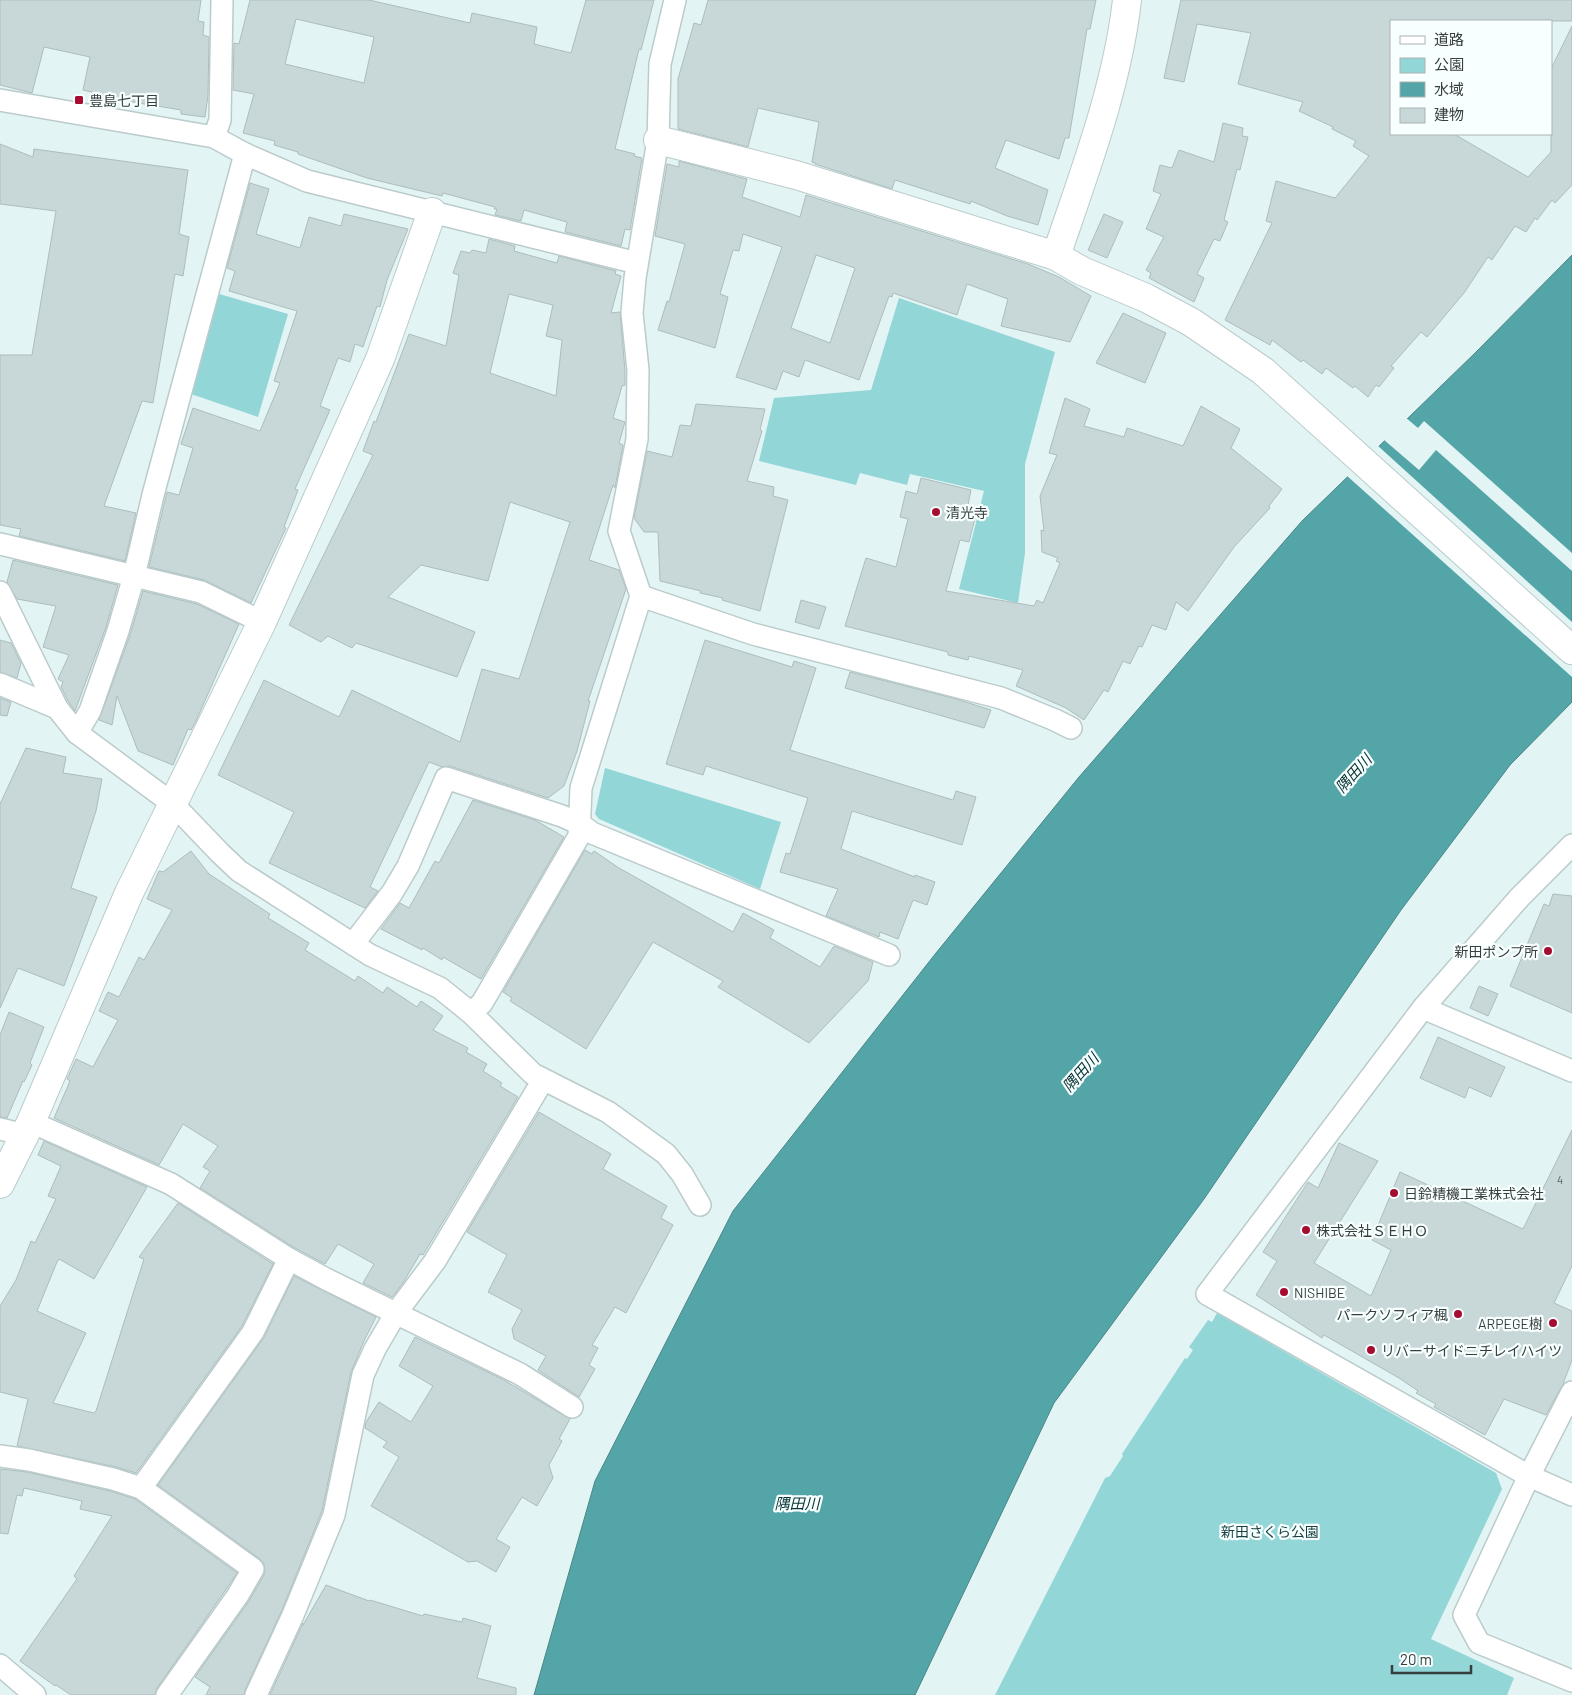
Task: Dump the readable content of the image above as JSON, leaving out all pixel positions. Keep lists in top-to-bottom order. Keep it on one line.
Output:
{"water":["隅田川"],"parks":["新田さくら公園"],"places":{"transit":["豊島七丁目"],"other":["清光寺","新田ポンプ所","日鈴精機工業株式会社","株式会社ＳＥＨＯ","NISHIBE","パークソフィア楓","ARPEGE樹","リバーサイドニチレイハイツ"]},"house_numbers":["4"],"legend":["道路","公園","水域","建物"],"scale_bar":"20 m"}
